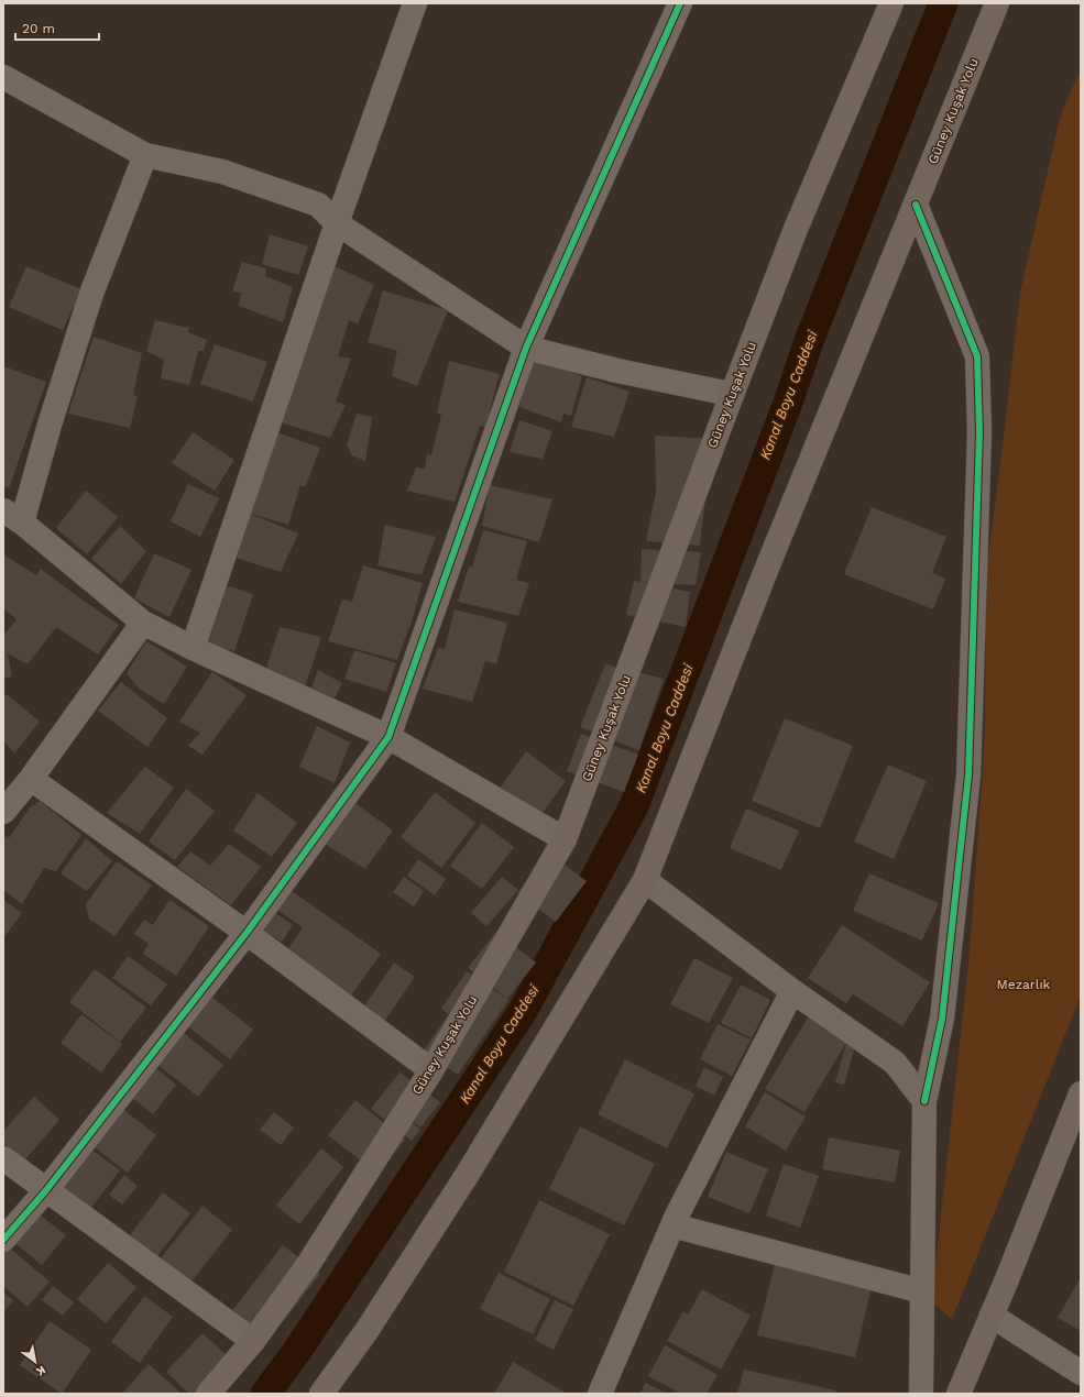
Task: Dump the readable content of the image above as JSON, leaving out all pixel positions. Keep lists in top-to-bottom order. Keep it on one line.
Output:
{"streets":{"main road":["Güney Kuşak Yolu"]},"water":["Kanal Boyu Caddesi"],"parks":["Mezarlık"],"scale_bar":"20 m","north":"bottom right"}
